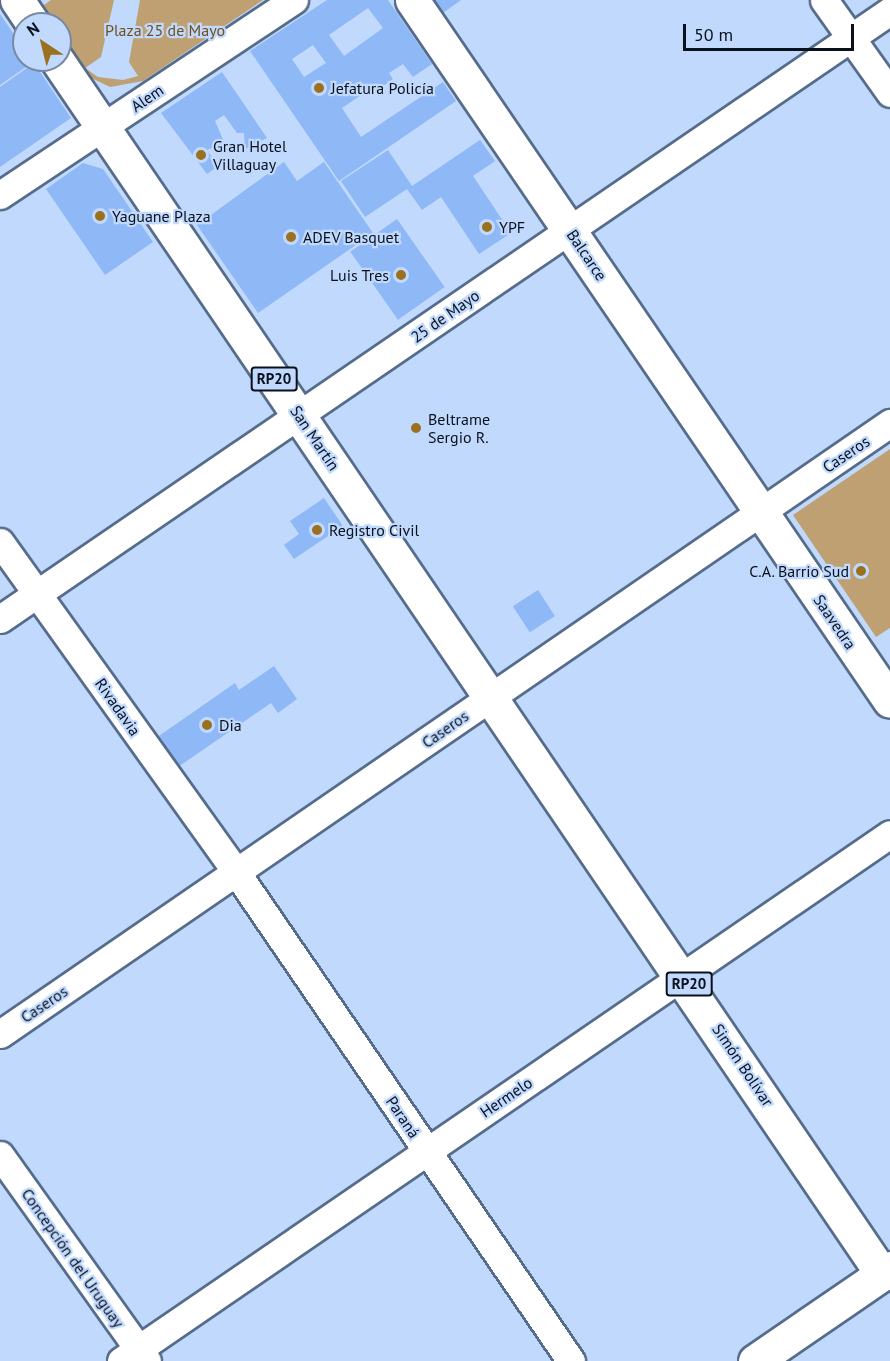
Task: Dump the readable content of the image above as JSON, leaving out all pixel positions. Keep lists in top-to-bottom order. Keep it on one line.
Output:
{"streets":{"main road":["Balcarce","RP20","San Martín","Saavedra","Simón Bolívar"],"street":["Alem","25 de Mayo","Caseros","Rivadavia","Hermelo","Paraná","Concepción del Uruguay"]},"crossings":[["Alem","San Martín"],["Balcarce","25 de Mayo"],["Balcarce","Caseros"],["Balcarce","Saavedra"],["25 de Mayo","San Martín"],["25 de Mayo","Rivadavia"],["San Martín","Caseros"],["San Martín","Simón Bolívar"],["Caseros","Saavedra"],["Caseros","Rivadavia"],["Caseros","Simón Bolívar"],["Caseros","Paraná"],["Rivadavia","Paraná"],["Simón Bolívar","Hermelo"],["Hermelo","Paraná"],["Hermelo","Concepción del Uruguay"]],"parks":["Plaza 25 de Mayo"],"places":["Jefatura Policía","Gran Hotel Villaguay","Yaguane Plaza","YPF","ADEV Basquet","Luis Tres","Beltrame Sergio R.","Registro Civil","C.A. Barrio Sud","Dia"],"scale_bar":"50 m","north":"top left"}
